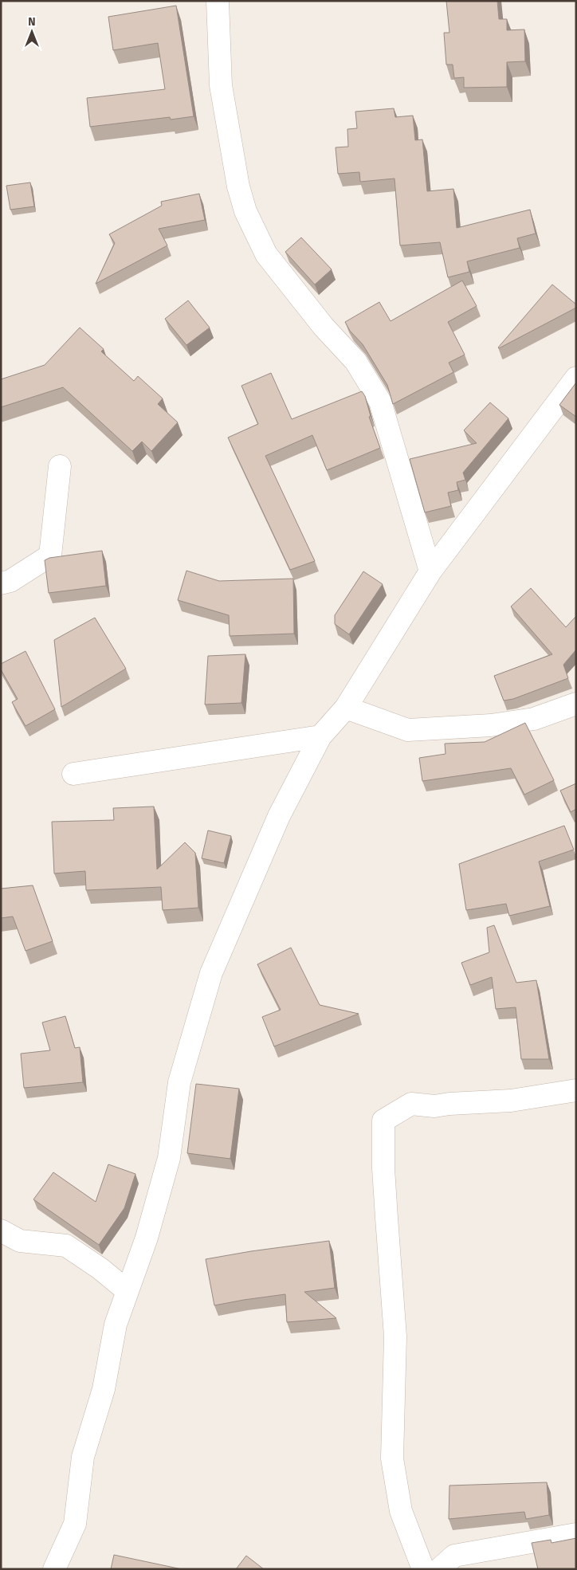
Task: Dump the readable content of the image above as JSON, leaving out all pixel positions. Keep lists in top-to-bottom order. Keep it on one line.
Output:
{"north":"top"}
